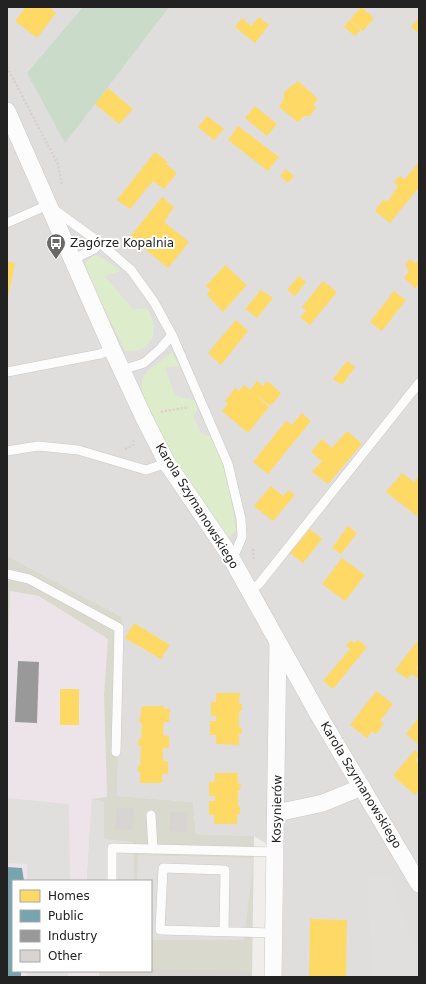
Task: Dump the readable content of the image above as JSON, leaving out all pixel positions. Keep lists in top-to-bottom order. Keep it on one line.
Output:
{"streets":{"street":["Karola Szymanowskiego","Kosynierów"]},"crossings":[["Karola Szymanowskiego","Kosynierów"]],"places":{"bus stop":["Zagórze Kopalnia"]},"legend":["Homes","Public","Industry","Other"]}
